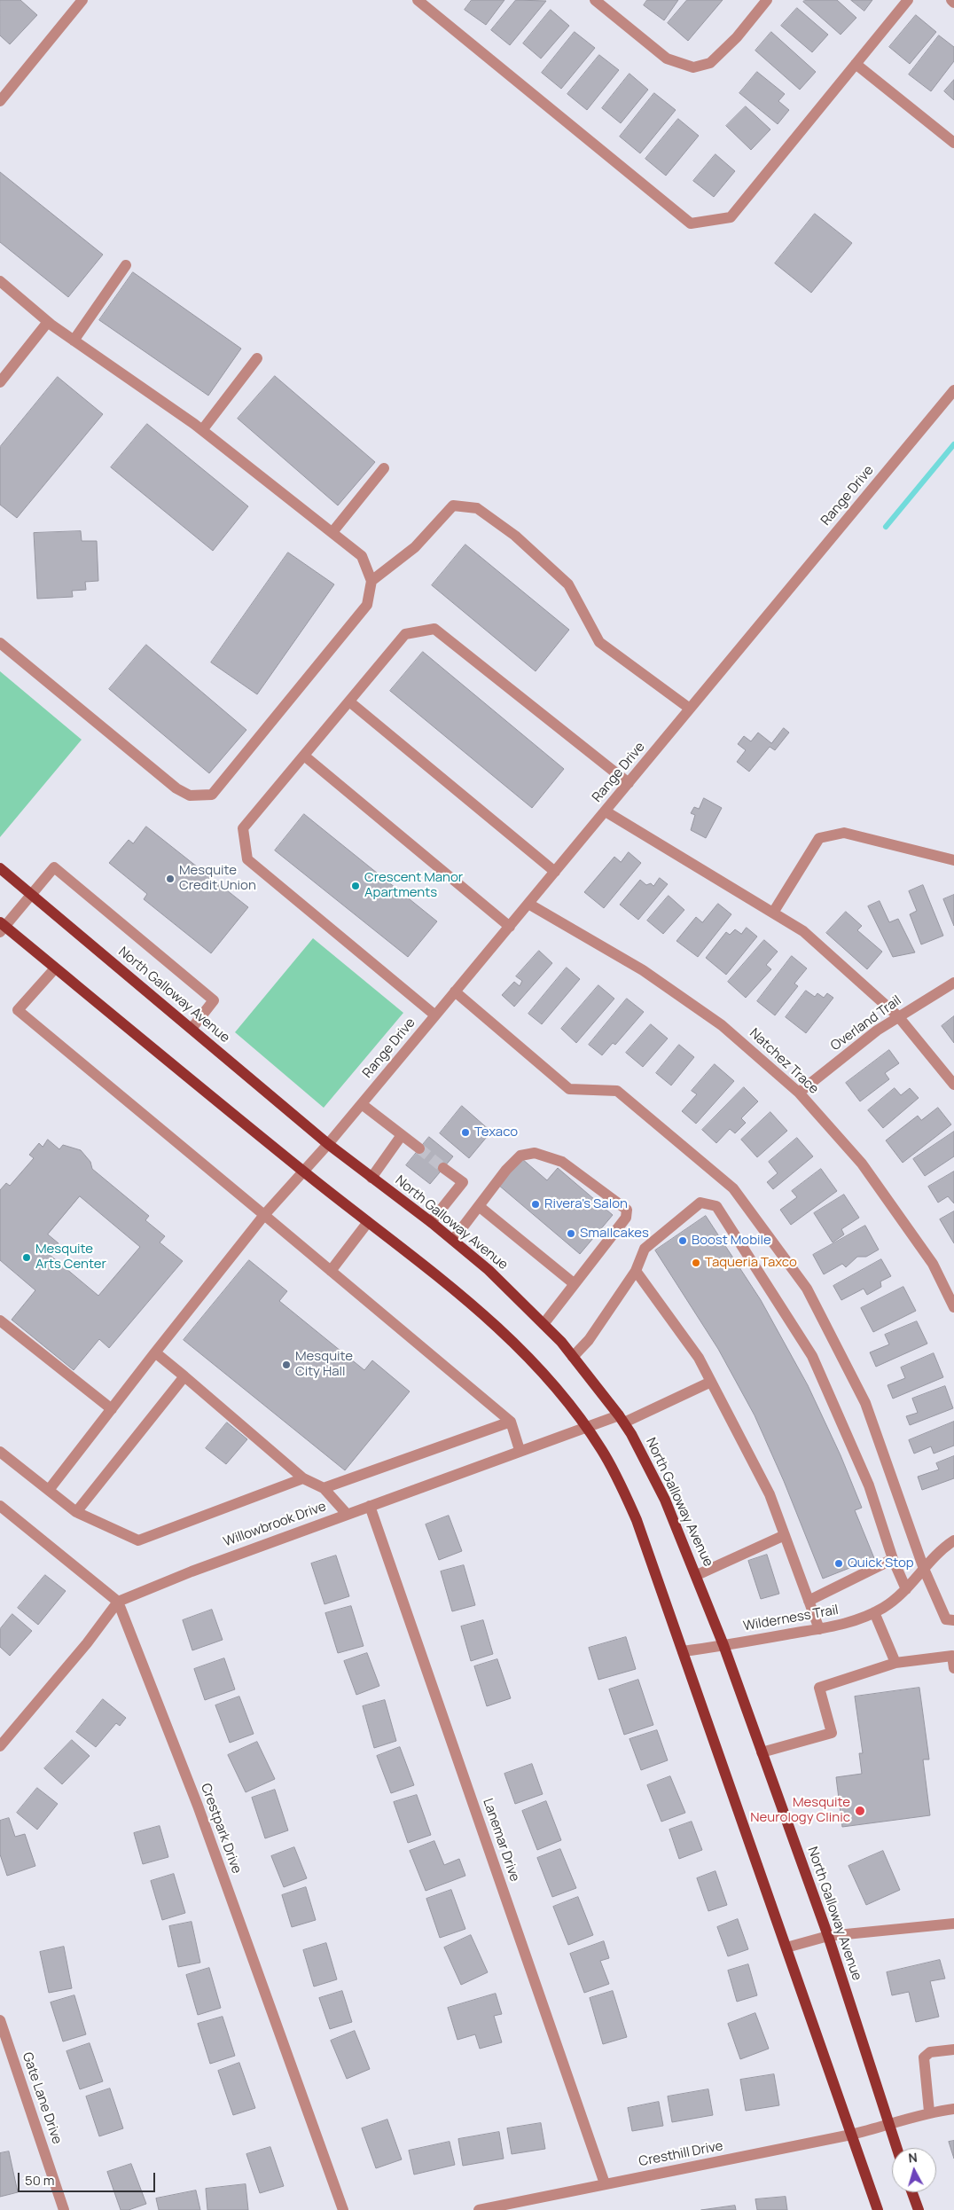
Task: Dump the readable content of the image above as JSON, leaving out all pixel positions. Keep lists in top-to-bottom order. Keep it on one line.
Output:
{"streets":{"main road":["North Galloway Avenue"],"street":["Range Drive","Overland Trail","Natchez Trace","Willowbrook Drive","Wilderness Trail","Crestpark Drive","Lanemar Drive","Gate Lane Drive","Cresthill Drive"]},"crossings":[["Range Drive","North Galloway Avenue"],["Range Drive","Natchez Trace"],["North Galloway Avenue","Willowbrook Drive"],["North Galloway Avenue","Wilderness Trail"],["North Galloway Avenue","Cresthill Drive"],["Overland Trail","Natchez Trace"],["Willowbrook Drive","Crestpark Drive"],["Willowbrook Drive","Lanemar Drive"],["Lanemar Drive","Cresthill Drive"]],"places":["Mesquite Credit Union","Crescent Manor Apartments","Texaco","Rivera's Salon","Smallcakes","Boost Mobile","Mesquite Arts Center","Taqueria Taxco","Mesquite City Hall","Quick Stop","Mesquite Neurology Clinic"],"scale_bar":"50 m","north":"top"}
